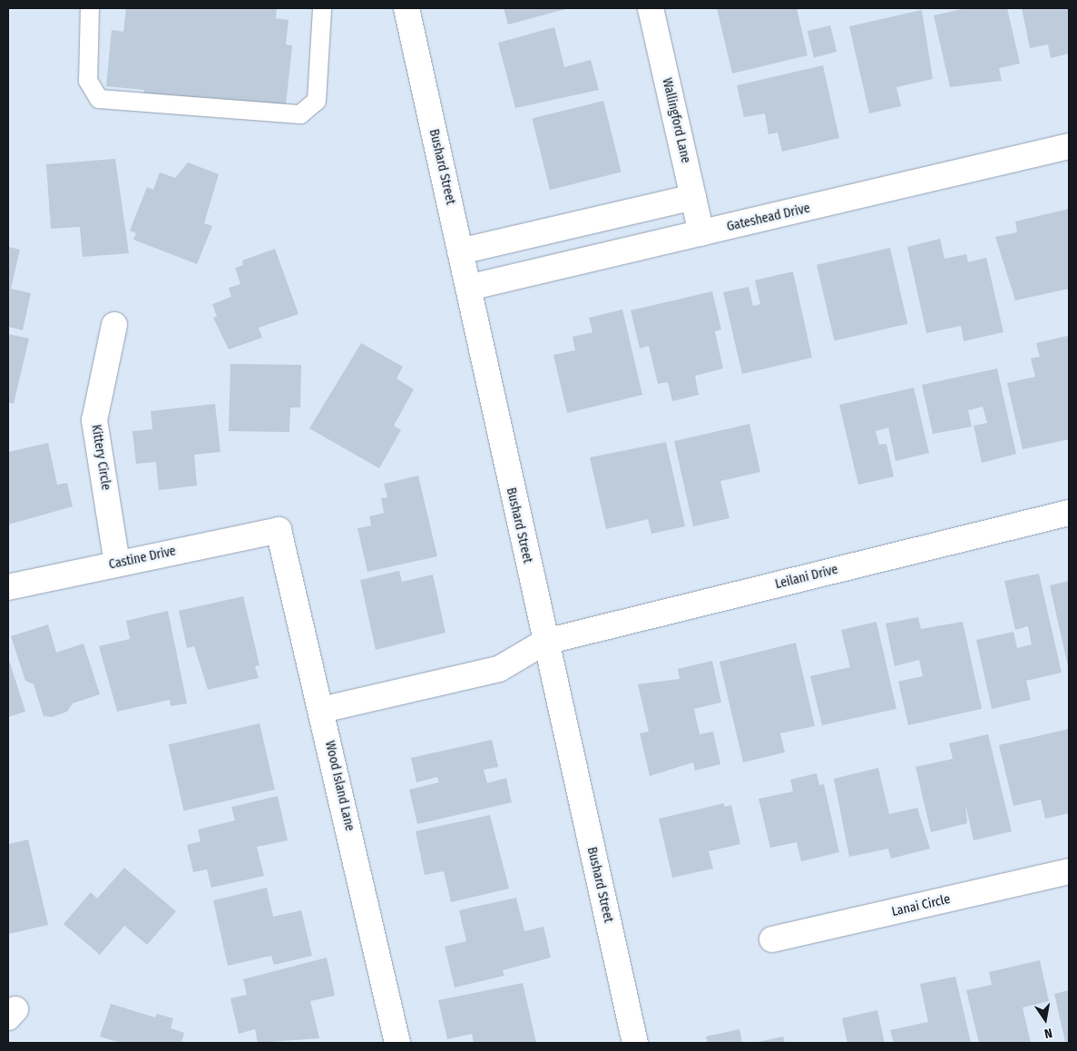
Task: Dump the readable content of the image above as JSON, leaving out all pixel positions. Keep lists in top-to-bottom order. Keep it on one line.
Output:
{"streets":{"street":["Wallingford Lane","Bushard Street","Gateshead Drive","Kittery Circle","Castine Drive","Leilani Drive","Wood Island Lane","Lanai Circle"]},"crossings":[["Wallingford Lane","Gateshead Drive"],["Bushard Street","Gateshead Drive"],["Bushard Street","Leilani Drive"],["Kittery Circle","Castine Drive"],["Castine Drive","Wood Island Lane"],["Leilani Drive","Wood Island Lane"]],"north":"bottom"}
